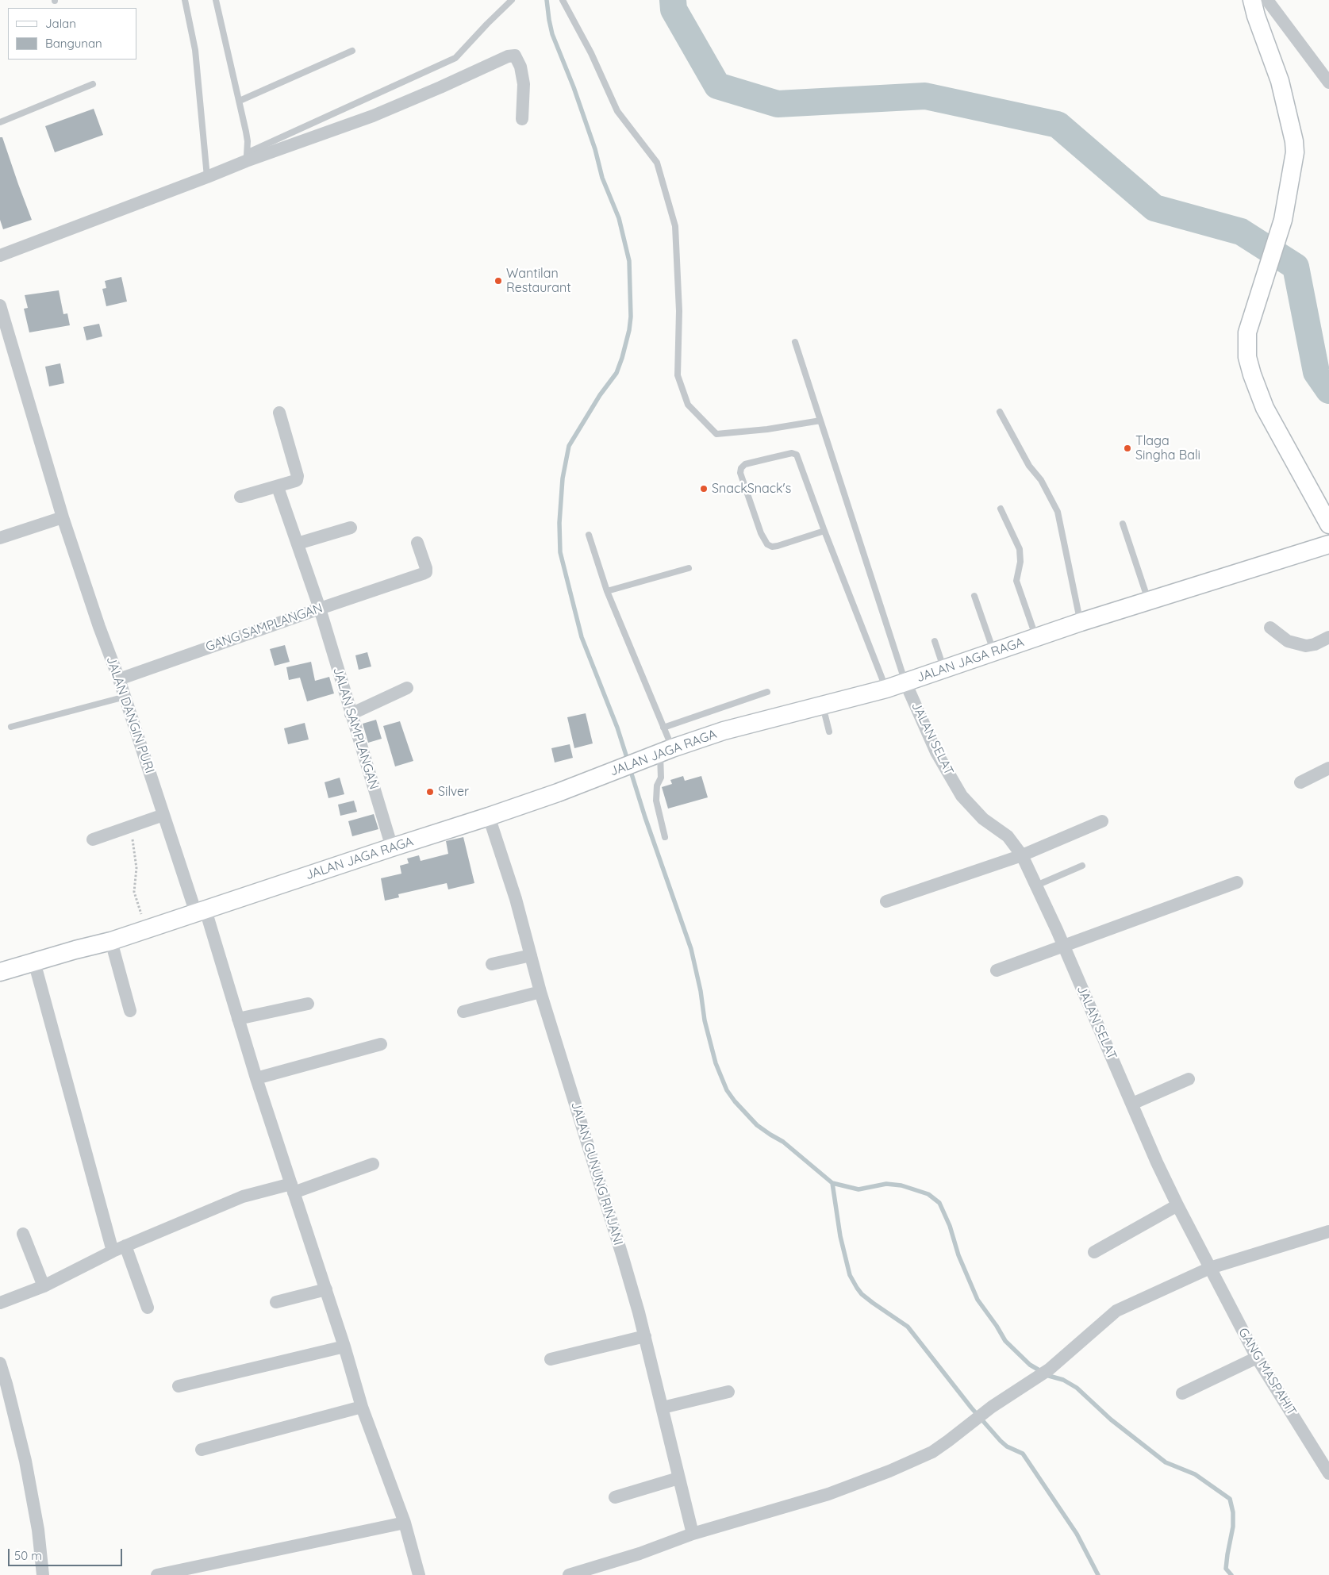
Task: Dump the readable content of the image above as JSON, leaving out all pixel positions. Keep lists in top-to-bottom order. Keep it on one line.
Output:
{"streets":{"street":["GANG SAMPLANGAN","JALAN JAGA RAGA","JALAN DANGIN PURI","JALAN SAMPLANGAN","JALAN SELAT","JALAN GUNUNG RINJANI","GANG MASPAHIT"]},"crossings":[["GANG SAMPLANGAN","JALAN DANGIN PURI"],["GANG SAMPLANGAN","JALAN SAMPLANGAN"],["JALAN JAGA RAGA","JALAN DANGIN PURI"],["JALAN JAGA RAGA","JALAN SAMPLANGAN"],["JALAN JAGA RAGA","JALAN SELAT"],["JALAN JAGA RAGA","JALAN GUNUNG RINJANI"],["JALAN SELAT","GANG MASPAHIT"]],"places":["Wantilan Restaurant","Tlaga Singha Bali","SnackSnack's","Silver"],"legend":["Jalan","Bangunan"],"scale_bar":"50 m"}
